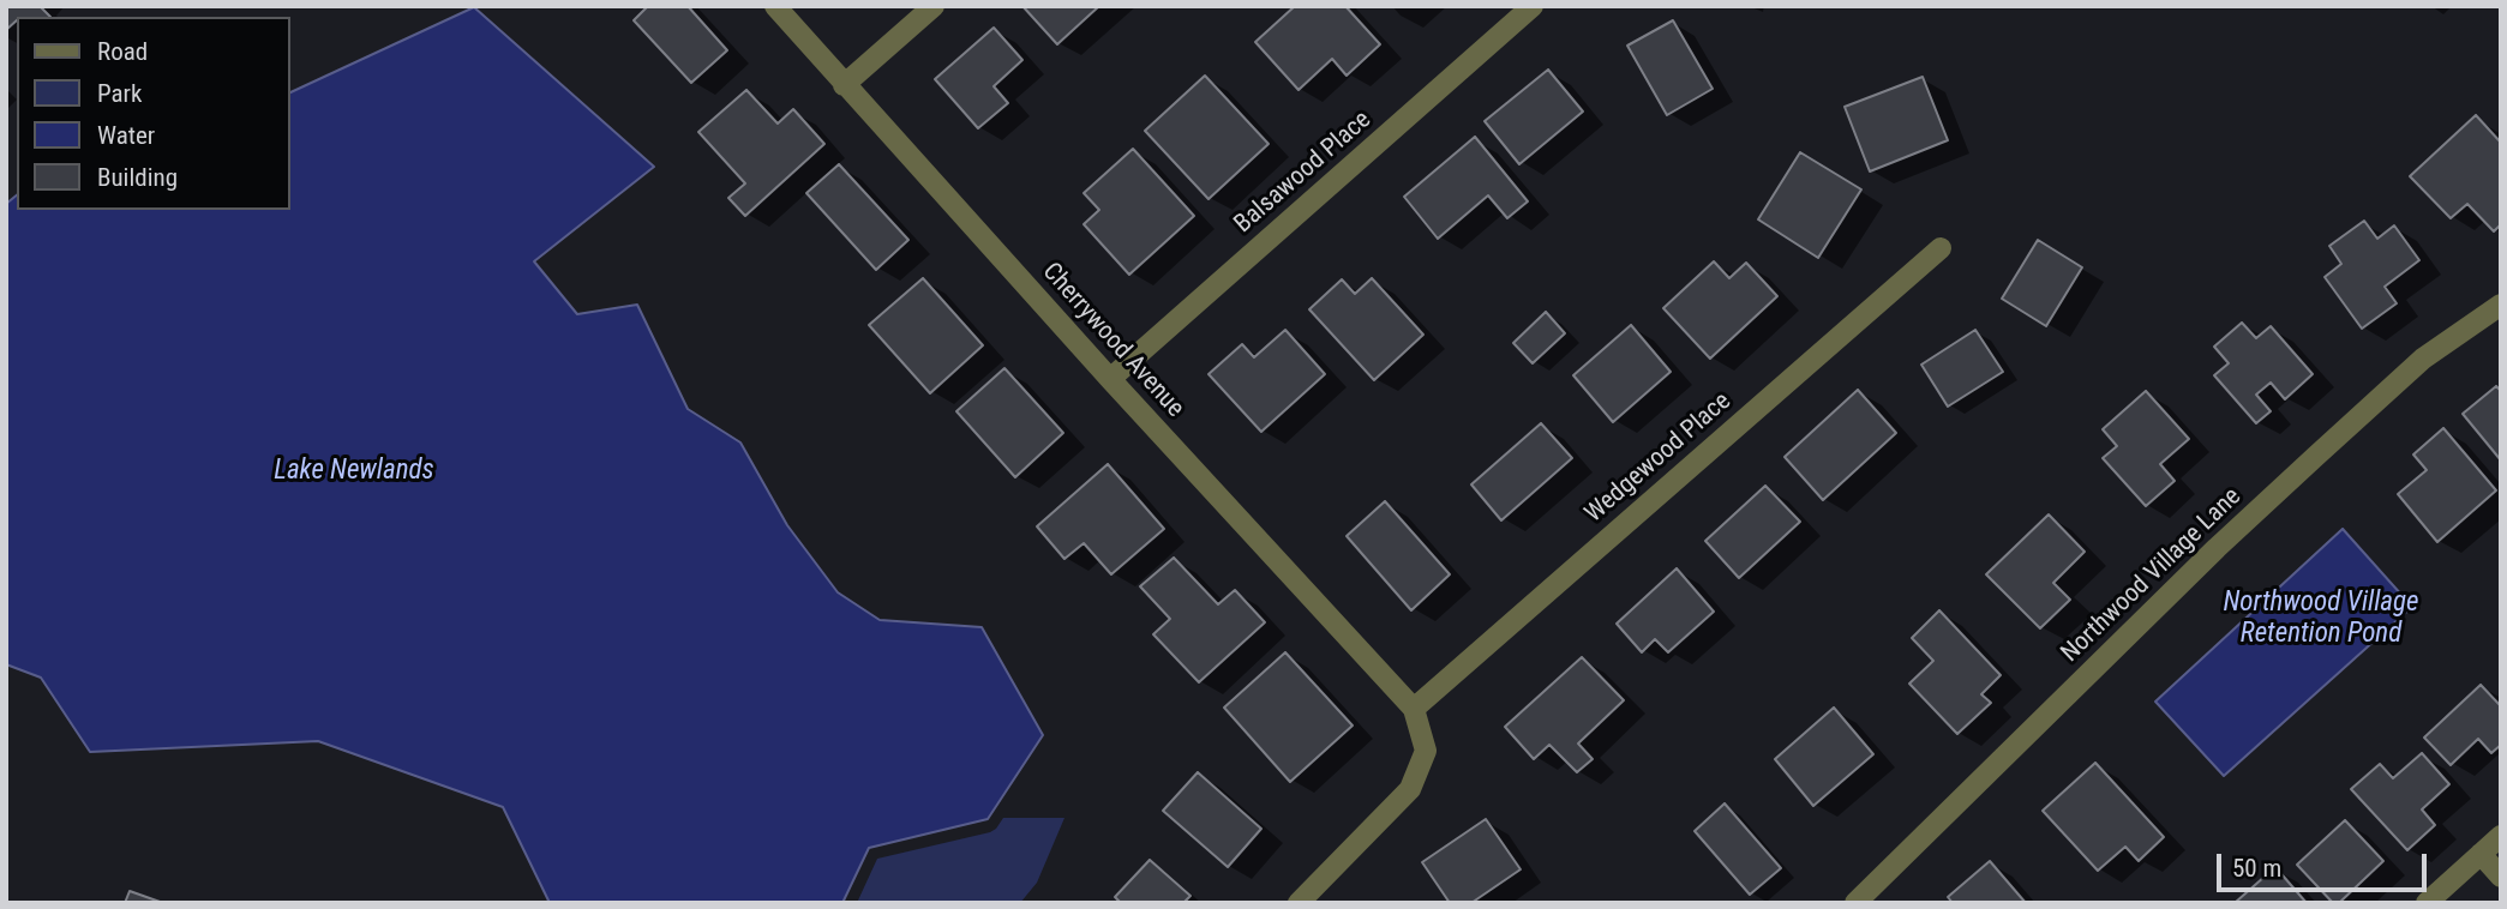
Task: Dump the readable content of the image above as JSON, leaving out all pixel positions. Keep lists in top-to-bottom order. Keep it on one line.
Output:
{"streets":{"street":["Balsawood Place","Cherrywood Avenue","Wedgewood Place","Northwood Village Lane"]},"crossings":[["Balsawood Place","Cherrywood Avenue"],["Cherrywood Avenue","Wedgewood Place"]],"water":["Lake Newlands","Northwood Village Retention Pond"],"legend":["Road","Park","Water","Building"],"scale_bar":"50 m"}
